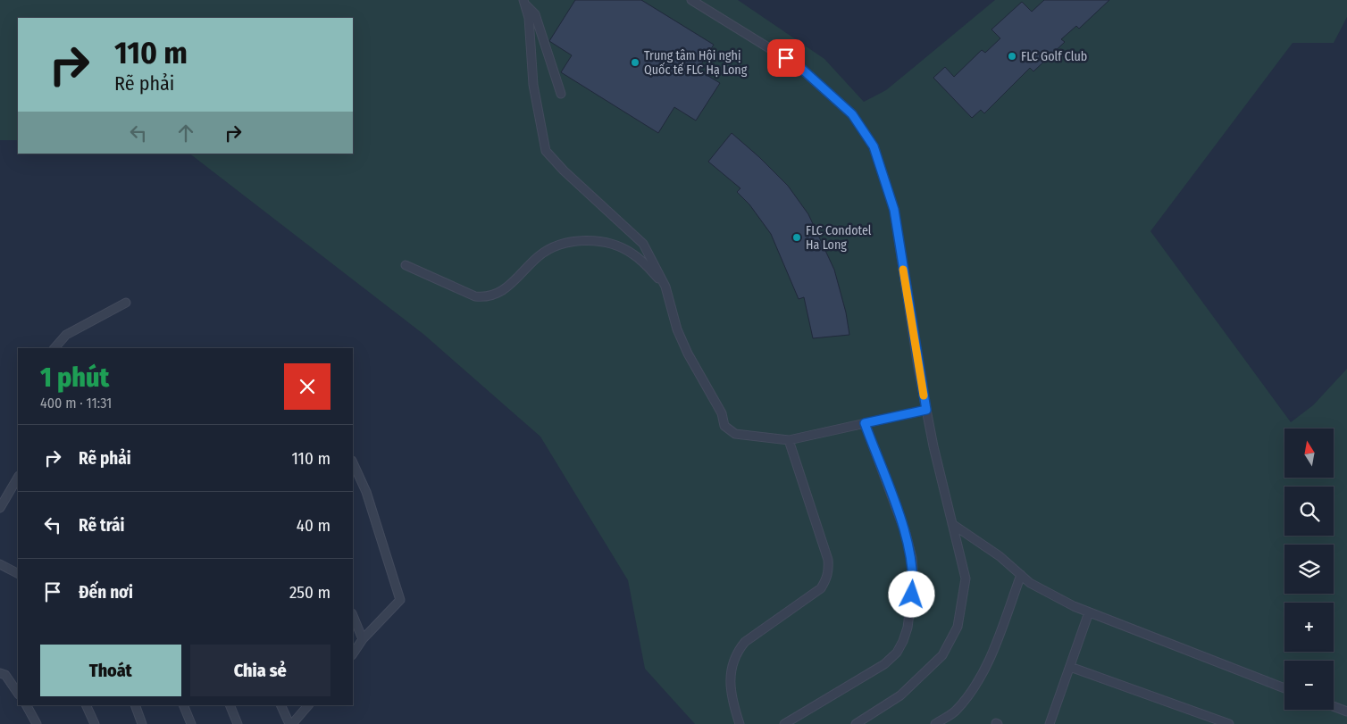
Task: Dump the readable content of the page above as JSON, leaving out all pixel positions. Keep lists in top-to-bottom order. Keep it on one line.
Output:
{"places":["FLC Golf Club","Trung tâm Hội nghị Quốc tế FLC Hạ Long","FLC Condotel Ha Long"],"north":"top","page":{"turn":["110 m","Rẽ phải"],"heading":["1 phút","400 m · 11:31"],"list":[{"name":"Rẽ phải","value":"110 m"},{"name":"Rẽ trái","value":"40 m"},{"name":"Đến nơi","value":"250 m"}],"map_buttons":["+","−"],"buttons":["Thoát","Chia sẻ"]}}
